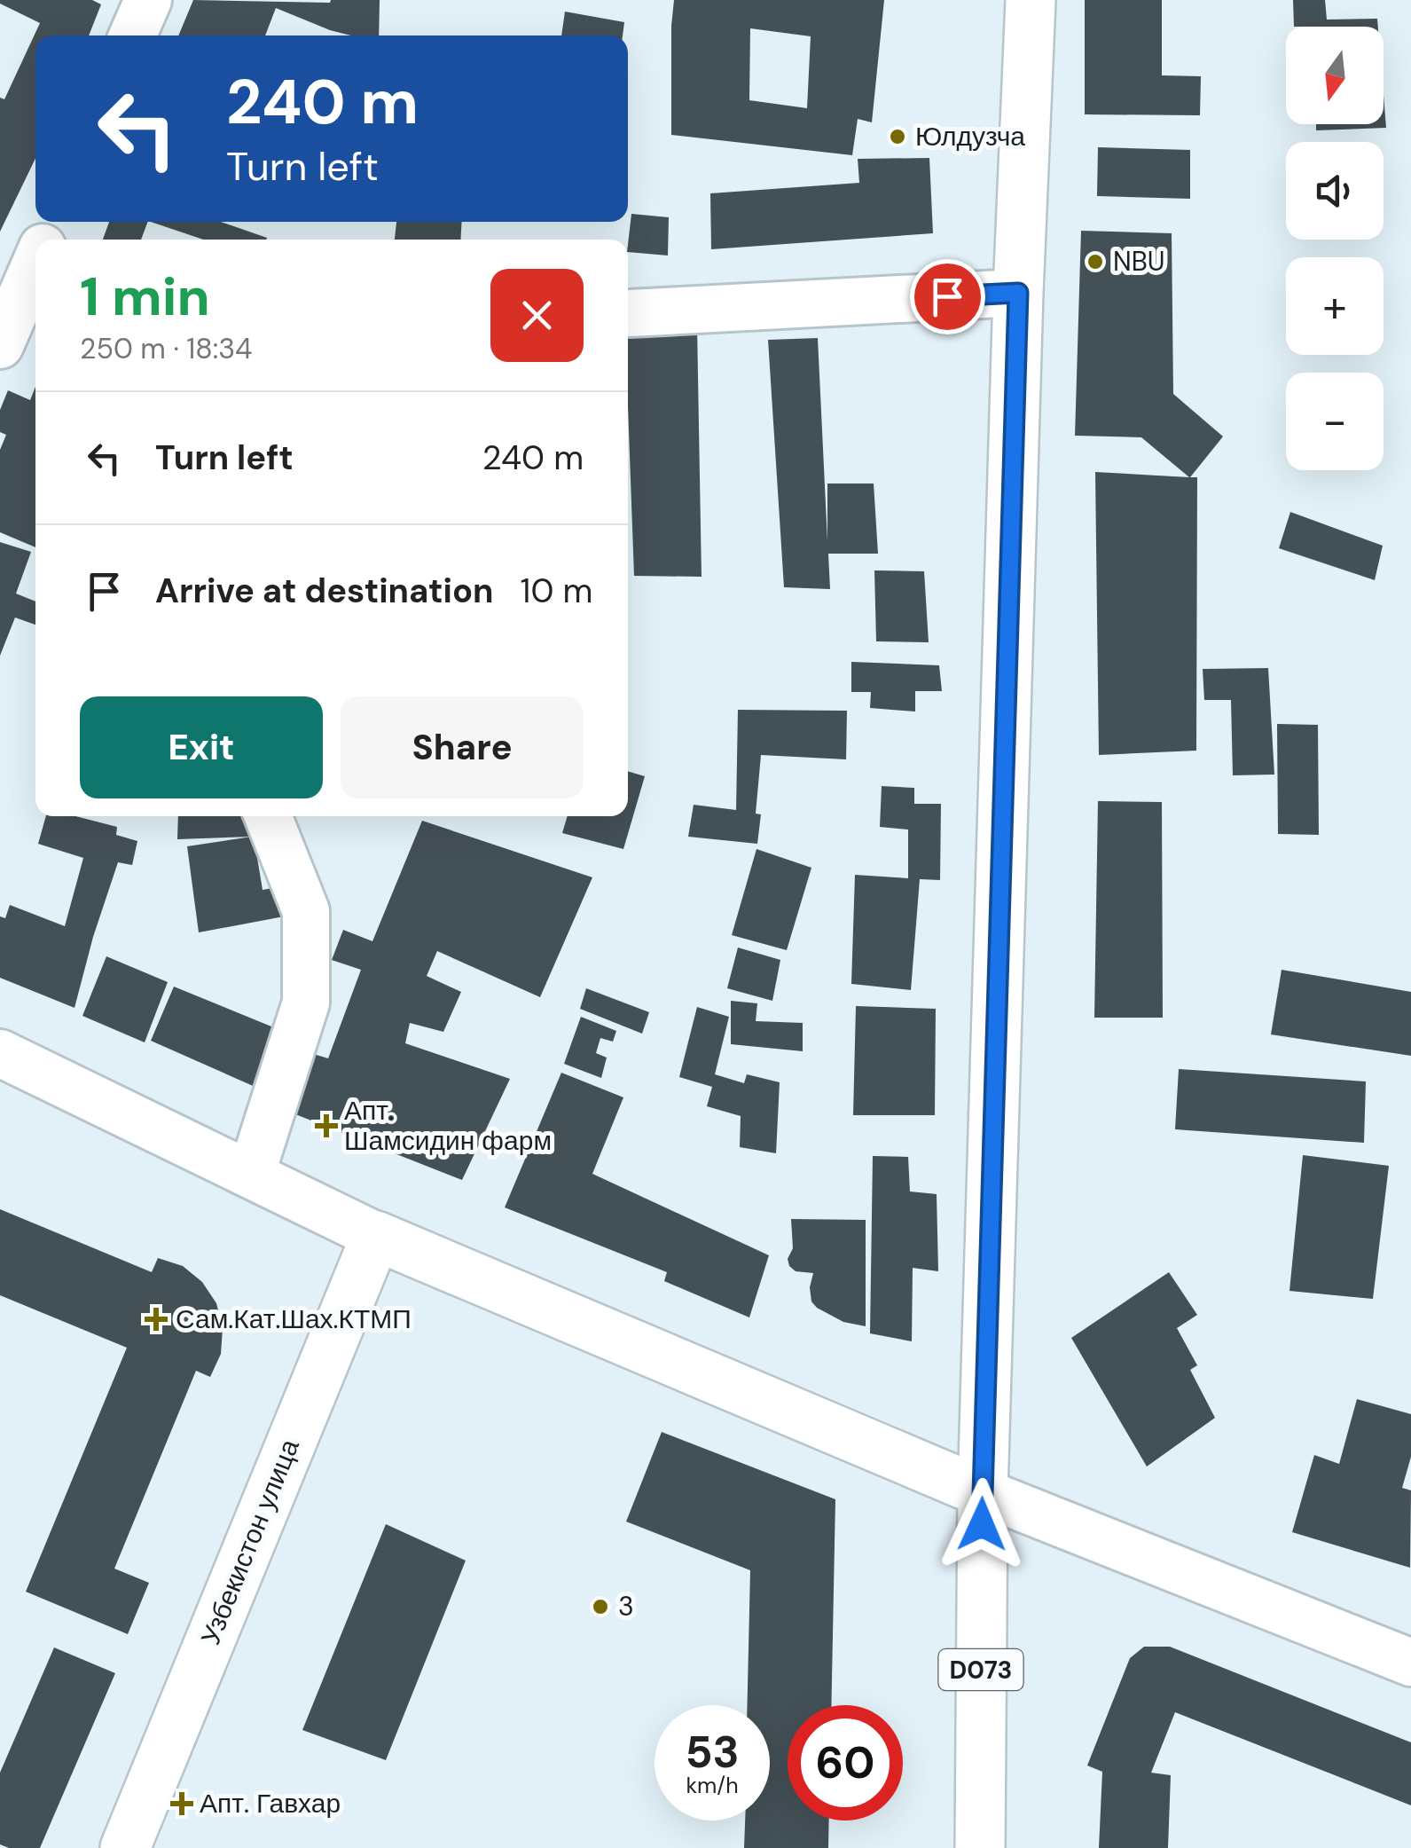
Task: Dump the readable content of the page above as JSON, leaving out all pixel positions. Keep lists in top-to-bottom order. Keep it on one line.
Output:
{"streets":{"main road":["Узбекистон улица","D073"]},"places":{"other":["Юлдузча","NBU","3"],"health":["Апт. Шамсидин фарм","Сам.Кат.Шах.КТМП","Апт. Гавхар"]},"north":"bottom","page":{"map_buttons":["+","−"],"turn":["240 m","Turn left"],"heading":["1 min","250 m · 18:34"],"list":[{"name":"Turn left","value":"240 m"},{"name":"Arrive at destination","value":"10 m"}],"buttons":["Exit","Share"],"speed":"53 km/h","limit":"60"}}
